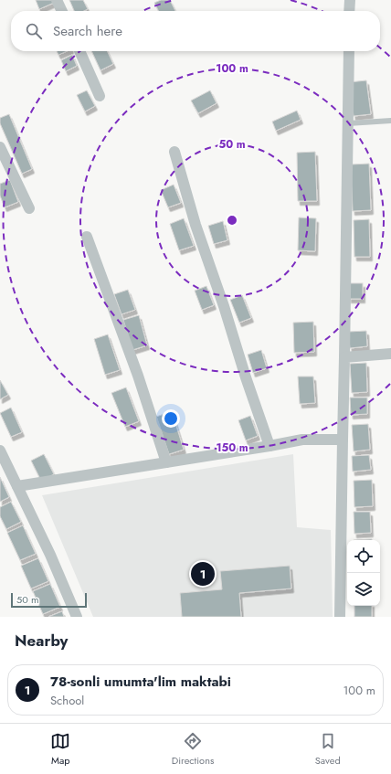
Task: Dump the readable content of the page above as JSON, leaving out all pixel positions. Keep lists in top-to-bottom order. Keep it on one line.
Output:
{"scale_bar":"50 m","page":{"search":"Search here","pins":"1","scale":"50 m","heading":"Nearby","list":[{"mark":"1","name":"78-sonli umumta'lim maktabi","note":"School","value":"100 m"}],"nav":["Map","Directions","Saved"]},"rings":["100 m","50 m","150 m"]}
